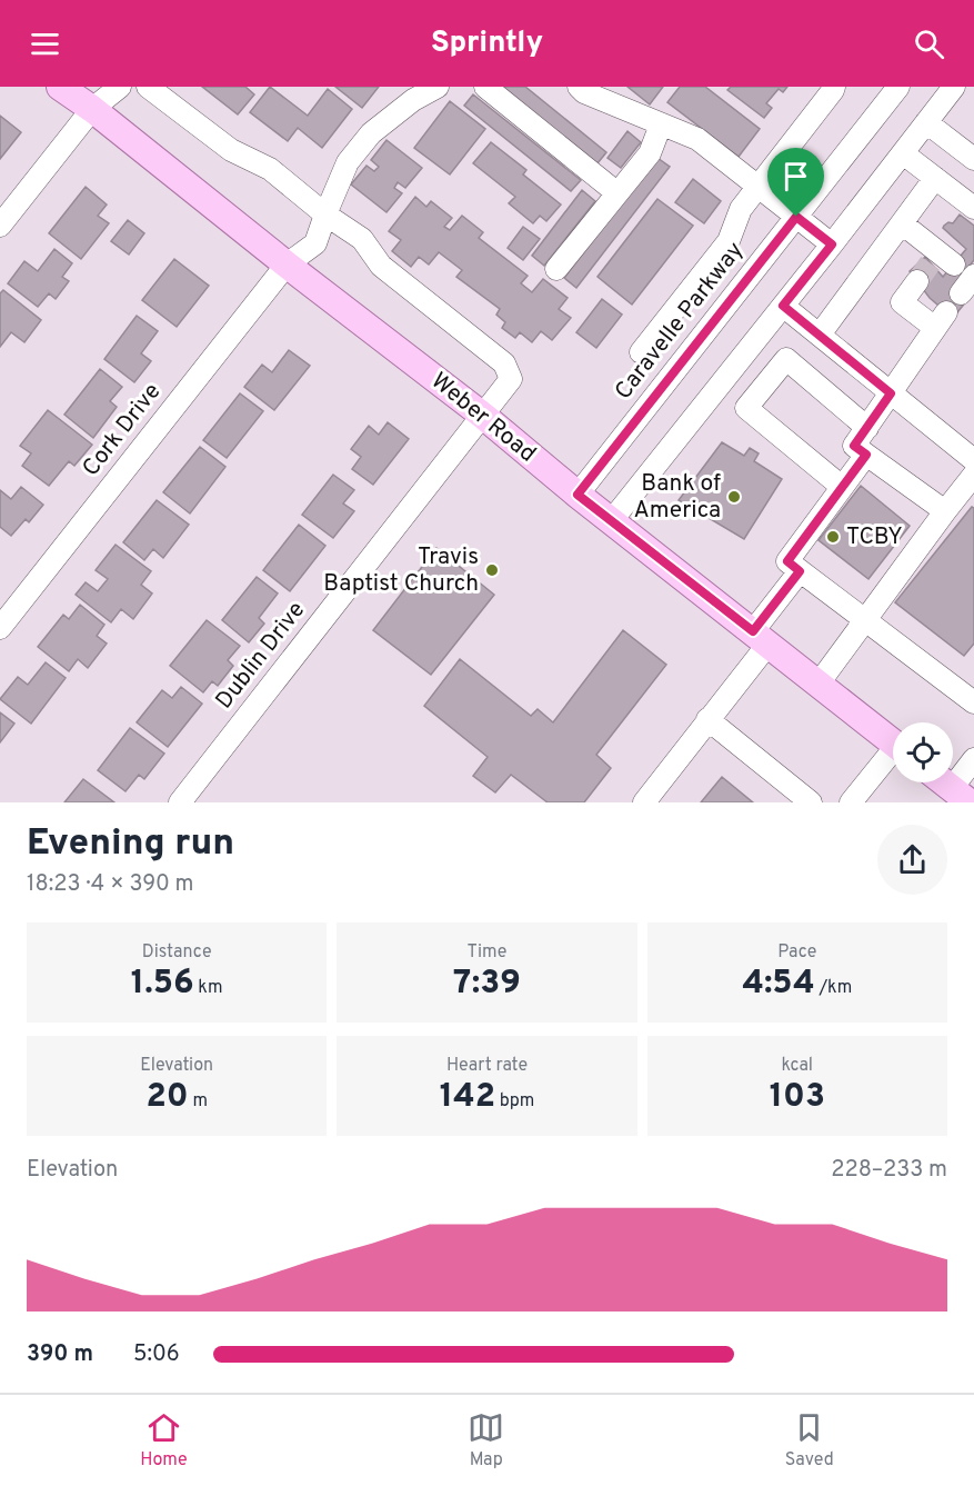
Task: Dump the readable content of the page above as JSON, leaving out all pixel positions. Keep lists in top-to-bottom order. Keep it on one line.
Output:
{"streets":{"main road":["Weber Road"],"street":["Caravelle Parkway","Cork Drive","Dublin Drive"]},"crossings":[["Caravelle Parkway","Weber Road"],["Weber Road","Cork Drive"],["Weber Road","Dublin Drive"],["Cork Drive","Dublin Drive"]],"places":["Bank of America","TCBY","Travis Baptist Church"],"page":{"header":"Sprintly","heading":["Evening run","18:23 · 4 × 390 m"],"stats":[["Distance","1.56 km"],["Time","7:39"],["Pace","4:54 /km"],["Elevation","20 m"],["Heart rate","142 bpm"],["kcal","103"]],"chart":["Elevation","228–233 m"],"list":[{"name":"390 m","note":"5:06"}],"tabs":["Home","Map","Saved"]}}
